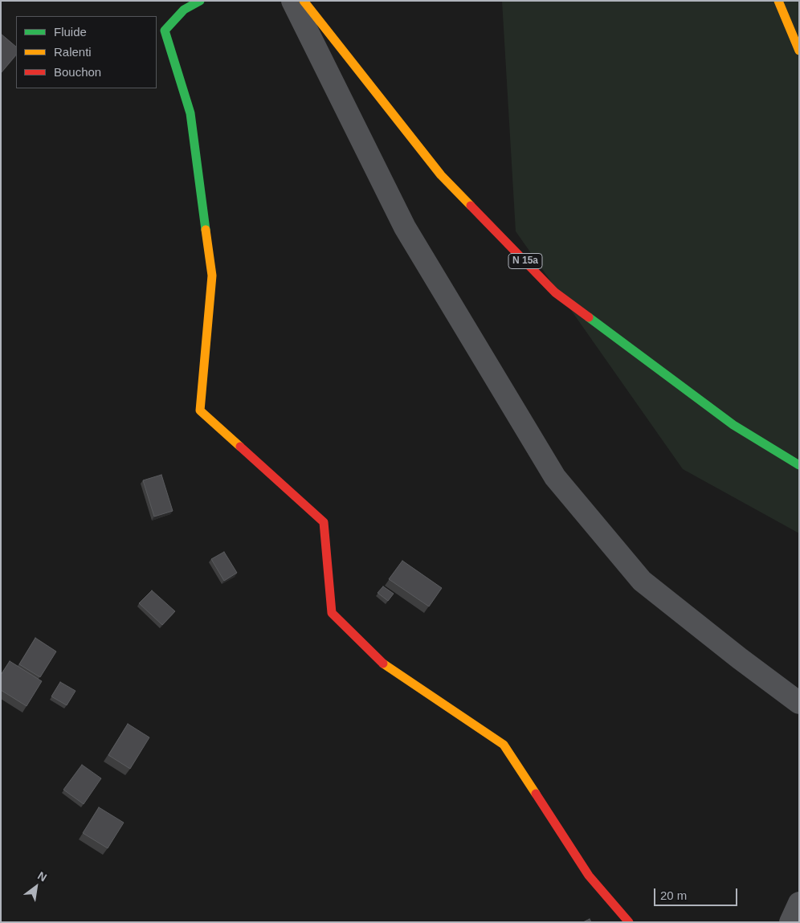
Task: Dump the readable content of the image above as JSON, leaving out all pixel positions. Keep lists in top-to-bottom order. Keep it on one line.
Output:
{"streets":{"main road":["N 15a"]},"legend":["Fluide","Ralenti","Bouchon"],"scale_bar":"20 m","north":"top right"}
